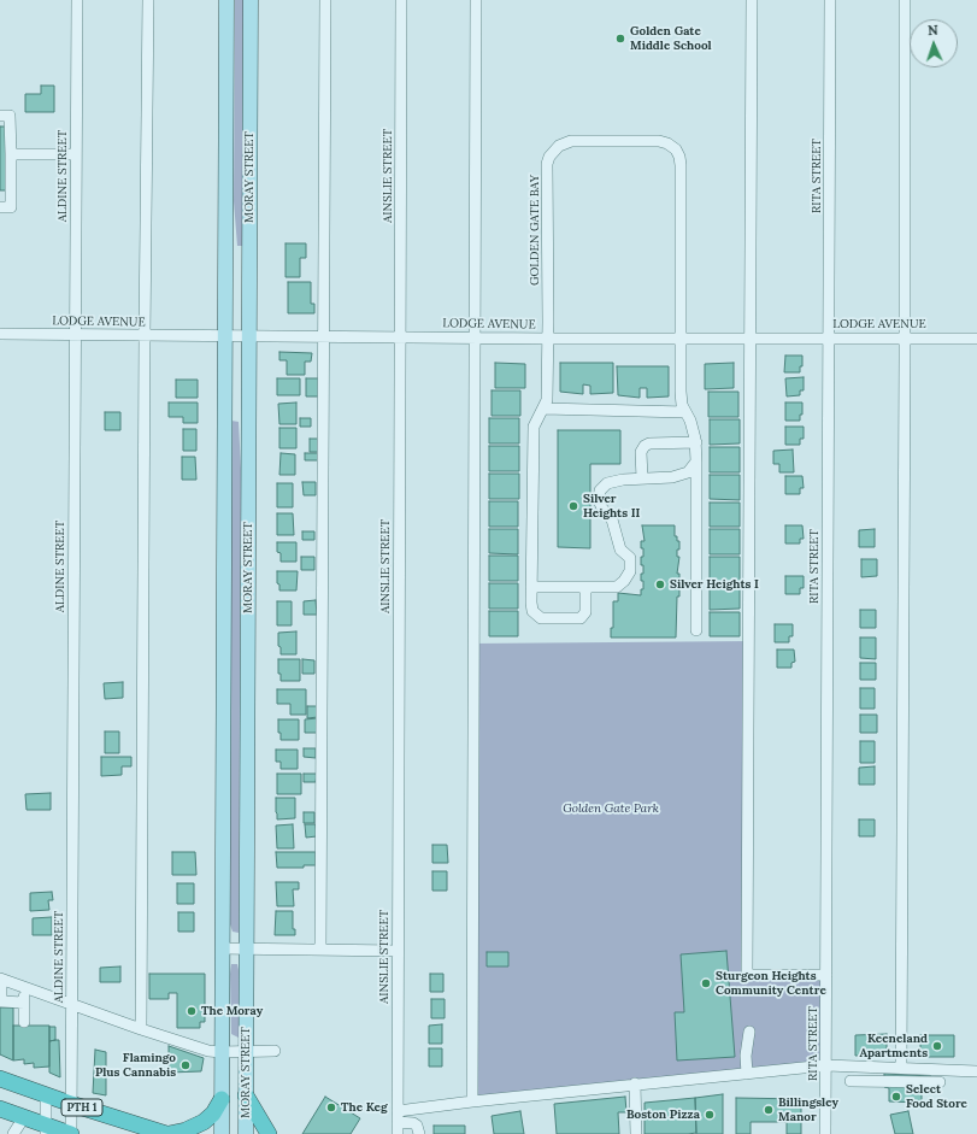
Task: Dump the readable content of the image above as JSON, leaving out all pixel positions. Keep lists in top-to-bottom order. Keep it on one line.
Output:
{"streets":{"highway":["PTH 1"],"main road":["MORAY STREET"],"street":["ALDINE STREET","AINSLIE STREET","RITA STREET","GOLDEN GATE BAY","LODGE AVENUE"]},"crossings":[["ALDINE STREET","LODGE AVENUE"],["ALDINE STREET","PTH 1"],["AINSLIE STREET","LODGE AVENUE"],["RITA STREET","LODGE AVENUE"],["MORAY STREET","LODGE AVENUE"],["GOLDEN GATE BAY","LODGE AVENUE"]],"parks":["Golden Gate Park"],"places":["Golden Gate Middle School","Silver Heights II","Silver Heights I","Sturgeon Heights Community Centre","The Moray","Keeneland Apartments","Flamingo Plus Cannabis","Select Food Store","The Keg","Billingsley Manor","Boston Pizza"],"north":"top"}
